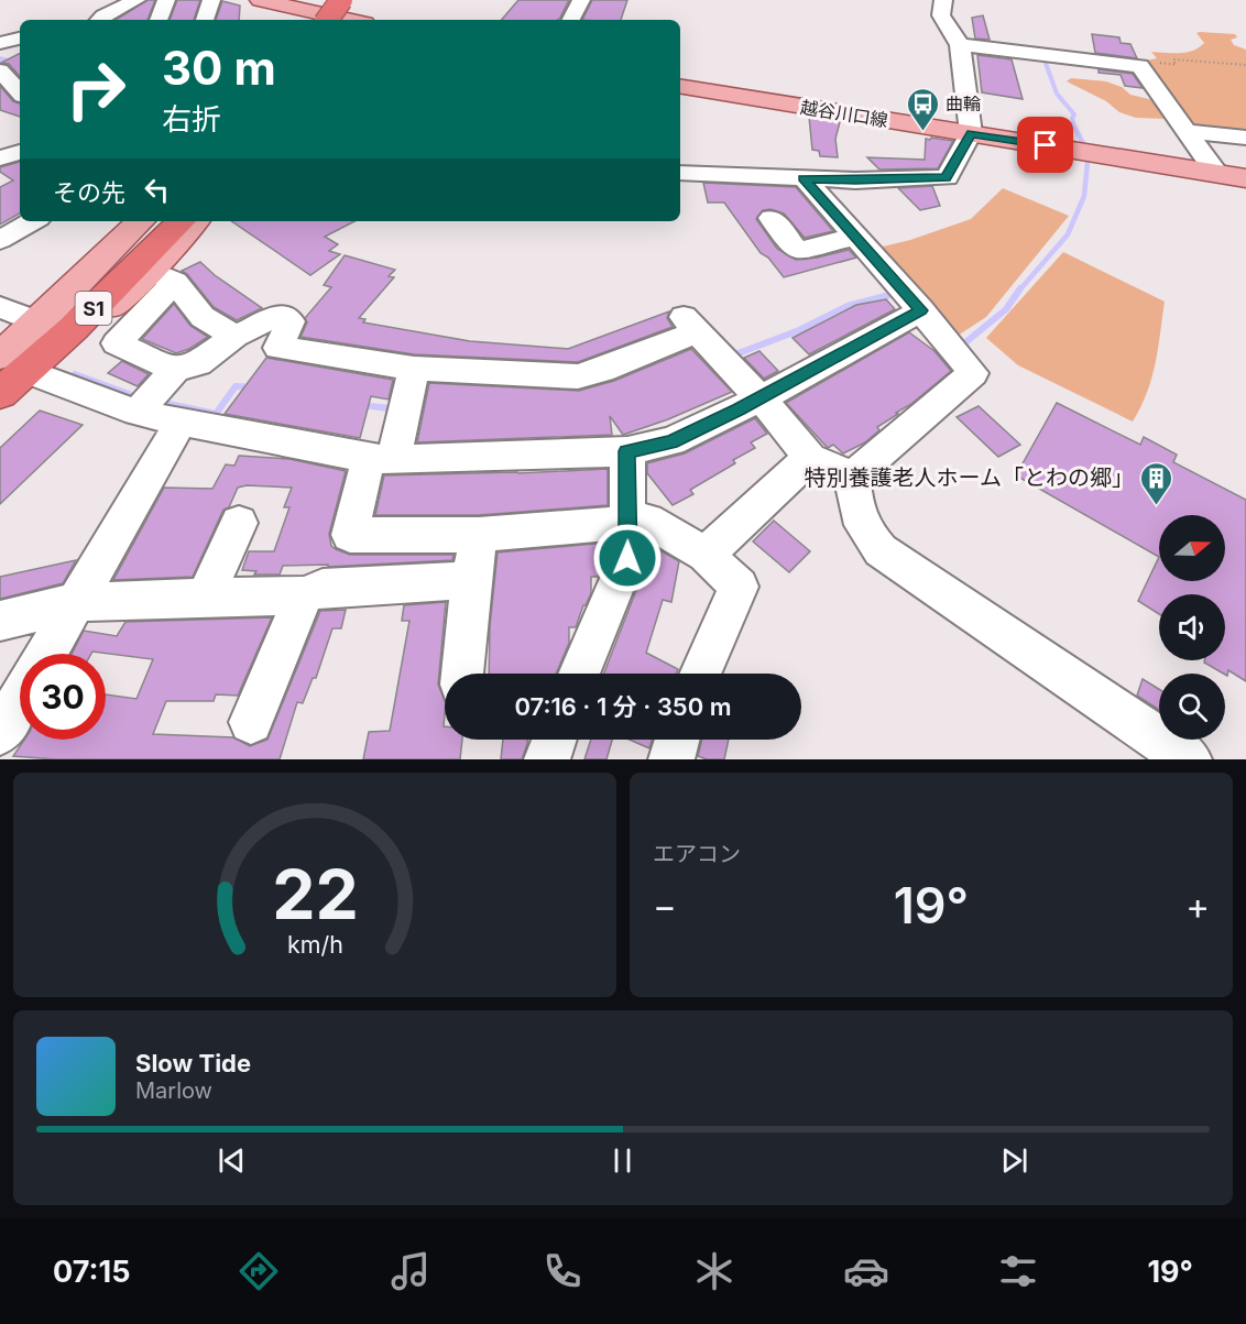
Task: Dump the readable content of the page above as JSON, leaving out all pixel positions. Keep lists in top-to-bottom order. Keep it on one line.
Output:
{"streets":{"highway":["S1"],"main road":["越谷川口線"]},"places":{"bus stop":["曲輪"],"building":["特別養護老人ホーム「とわの郷」"]},"north":"right","page":{"turn":["30 m","右折"],"then":"その先","limit":"30","trip":"07:16 · 1 分 · 350 m","tile":"エアコン","heat":["−","19°","+"],"song":["Slow Tide","Marlow"],"tabs":["07:15","19°"],"gauge":["22","km/h"]}}
